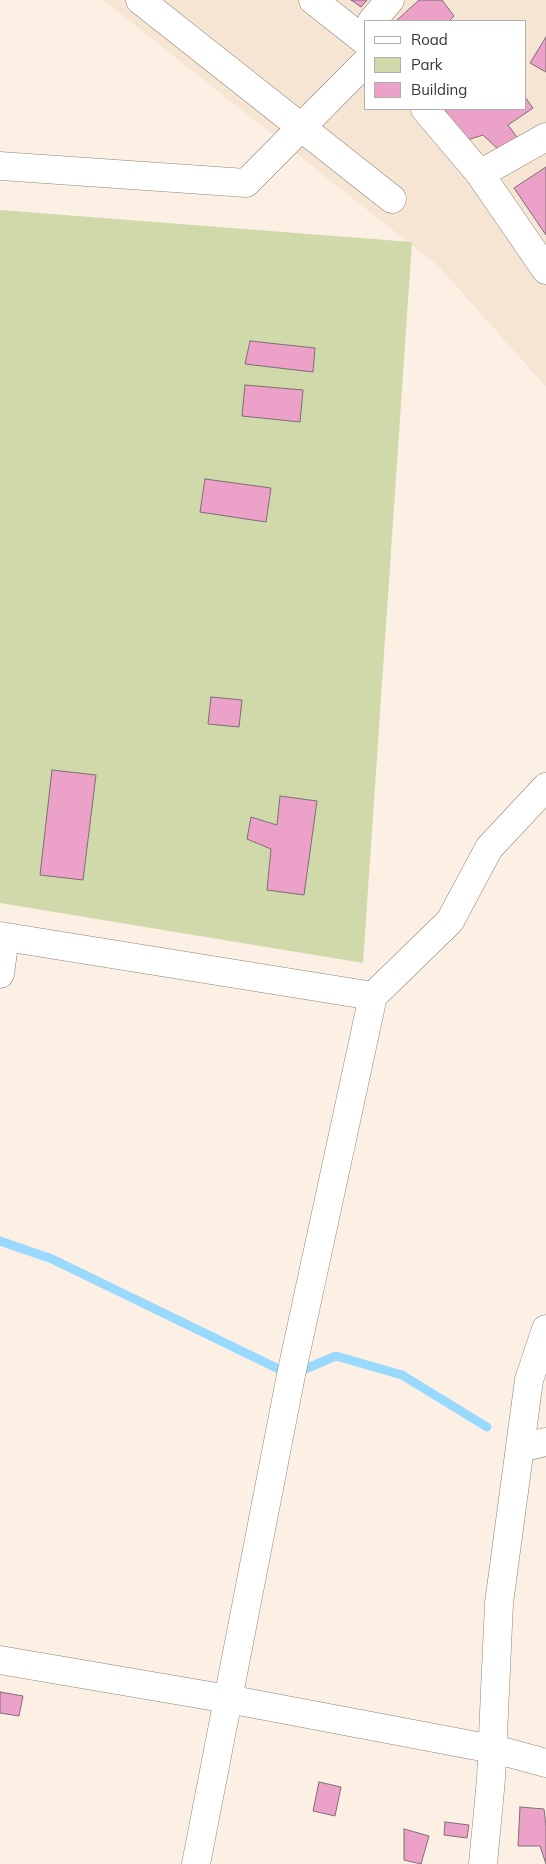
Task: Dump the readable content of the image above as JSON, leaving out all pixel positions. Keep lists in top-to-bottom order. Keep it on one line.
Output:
{"legend":["Road","Park","Building"]}
